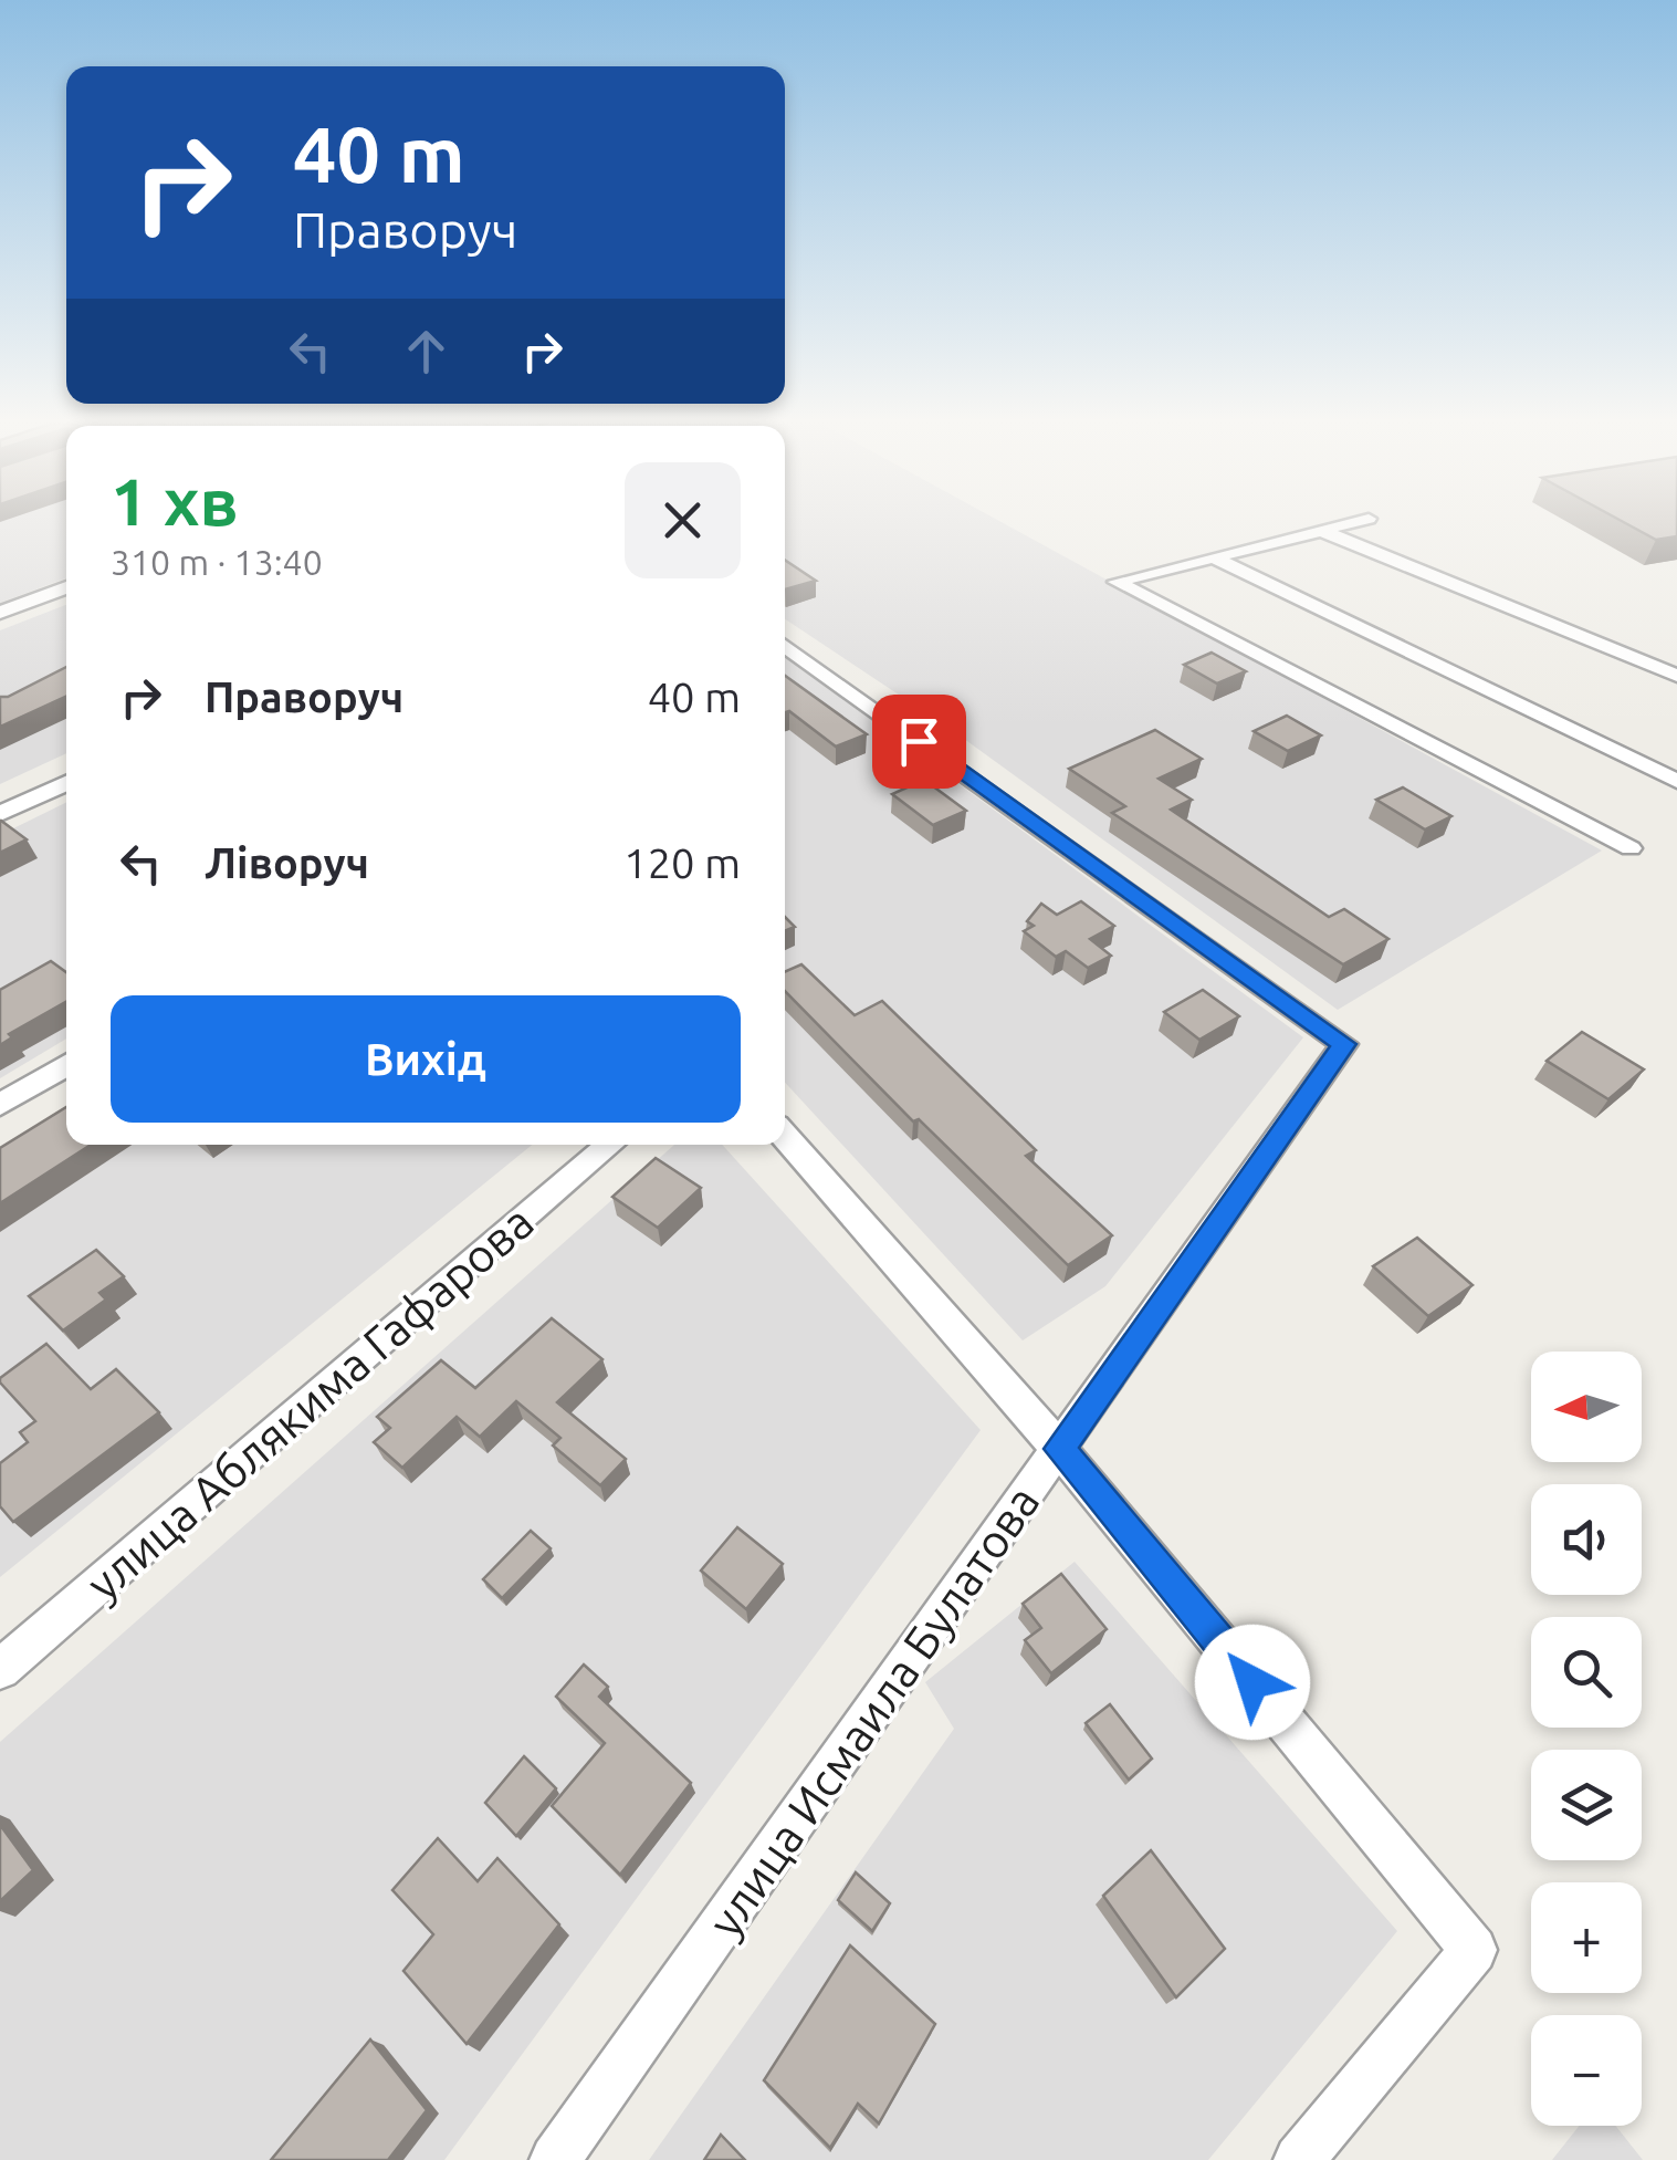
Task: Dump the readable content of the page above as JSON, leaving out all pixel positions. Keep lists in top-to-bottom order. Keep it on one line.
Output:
{"streets":{"street":["улица Аблякима Гафарова","улица Исмаила Булатова"]},"north":"left","page":{"turn":["40 m","Праворуч"],"heading":["1 хв","310 m · 13:40"],"list":[{"name":"Праворуч","value":"40 m"},{"name":"Ліворуч","value":"120 m"}],"buttons":"Вихід","map_buttons":["+","−"]}}
